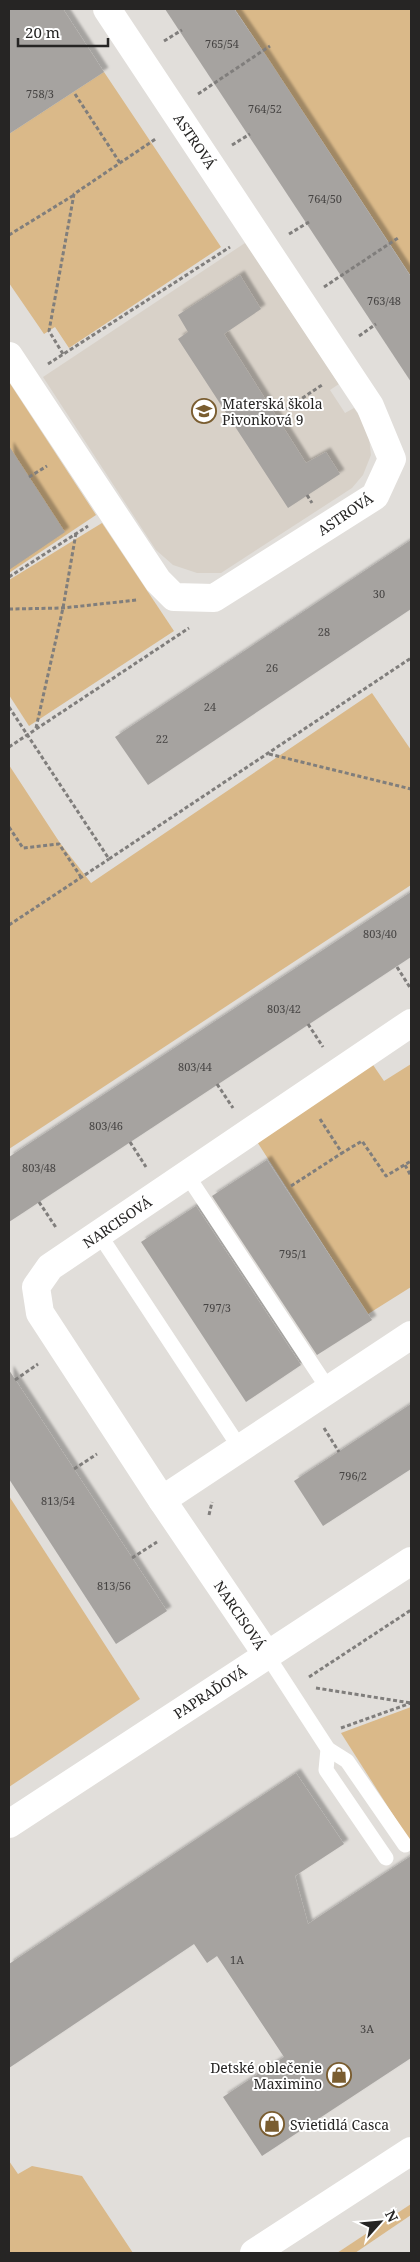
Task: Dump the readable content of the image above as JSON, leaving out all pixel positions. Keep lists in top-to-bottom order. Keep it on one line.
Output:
{"streets":{"street":["ASTROVÁ","NARCISOVÁ","PAPRAĎOVÁ"]},"crossings":[["NARCISOVÁ","PAPRAĎOVÁ"]],"places":{"school or university":["Materská škola Pivonková 9"],"shop":["Detské oblečenie Maximino","Svietidlá Casca"]},"house_numbers":["765/54","758/3","764/52","764/50","763/48","30","28","26","24","22","803/40","803/42","803/44","803/46","803/48","795/1","797/3","796/2","813/54","813/56","1A","3A"],"scale_bar":"20 m","north":"top right"}
